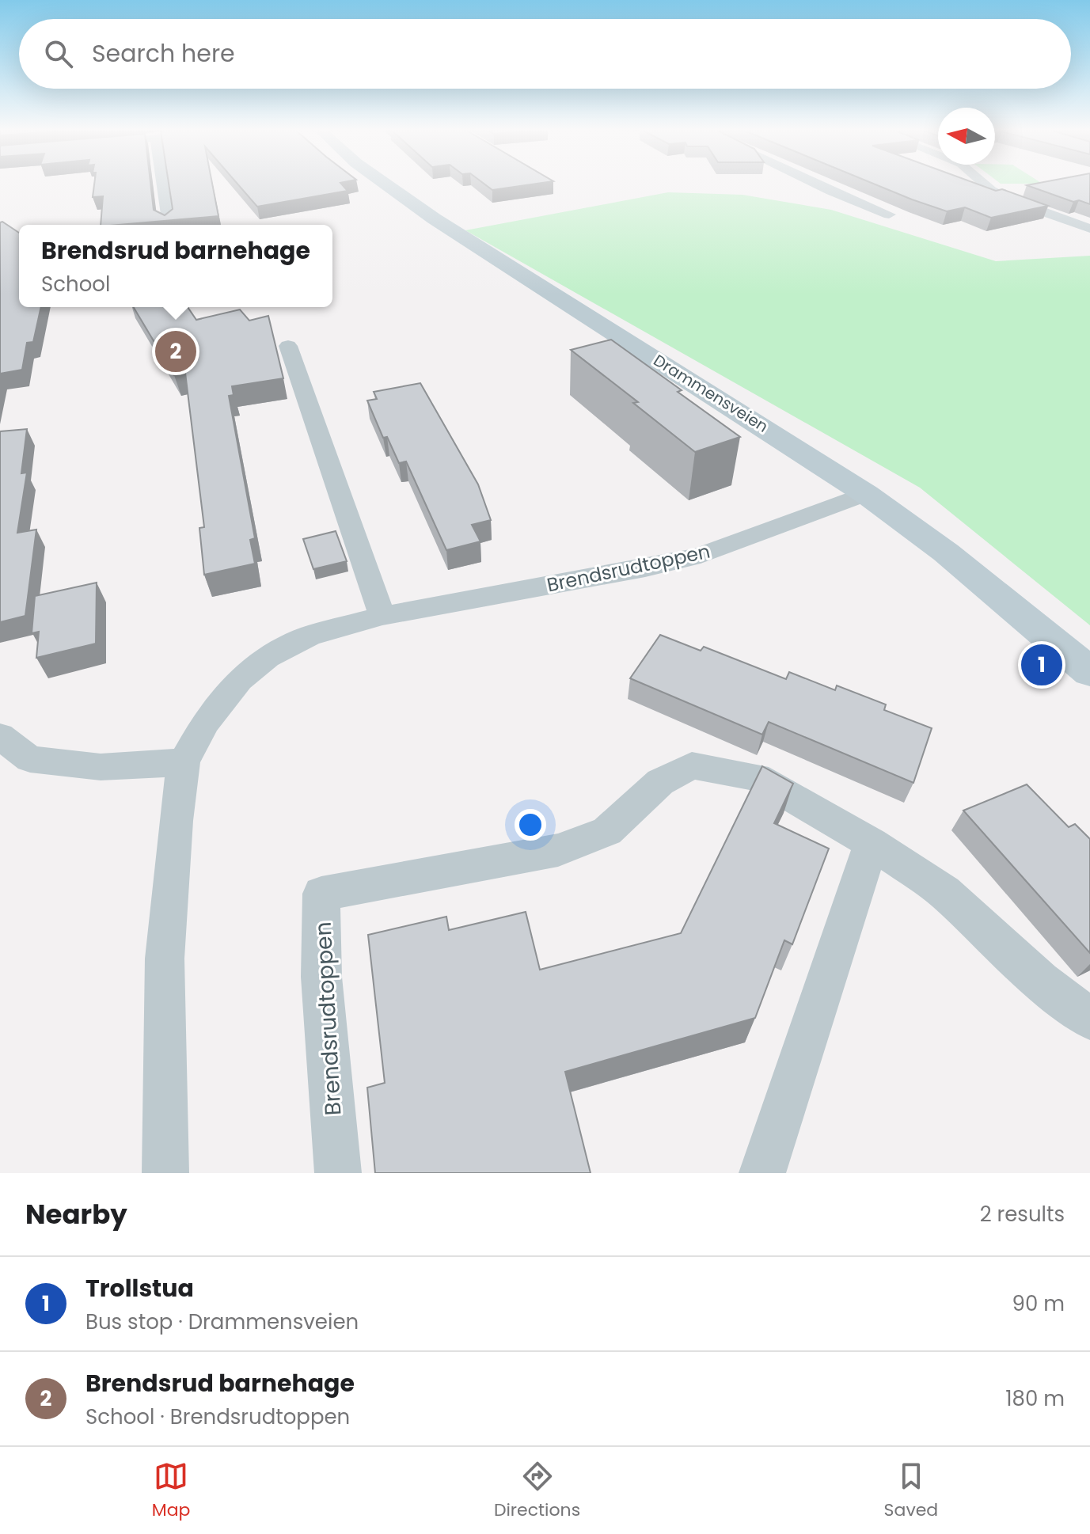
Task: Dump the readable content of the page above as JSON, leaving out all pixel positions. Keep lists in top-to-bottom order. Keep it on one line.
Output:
{"streets":{"main road":["Drammensveien"],"street":["Brendsrudtoppen"]},"crossings":[["Drammensveien","Brendsrudtoppen"]],"north":"left","page":{"search":"Search here","popup":["Brendsrud barnehage","School"],"pins":["2","1"],"heading":["Nearby","2 results"],"list":[{"mark":"1","name":"Trollstua","note":"Bus stop · Drammensveien","value":"90 m"},{"mark":"2","name":"Brendsrud barnehage","note":"School · Brendsrudtoppen","value":"180 m"}],"nav":["Map","Directions","Saved"]}}
